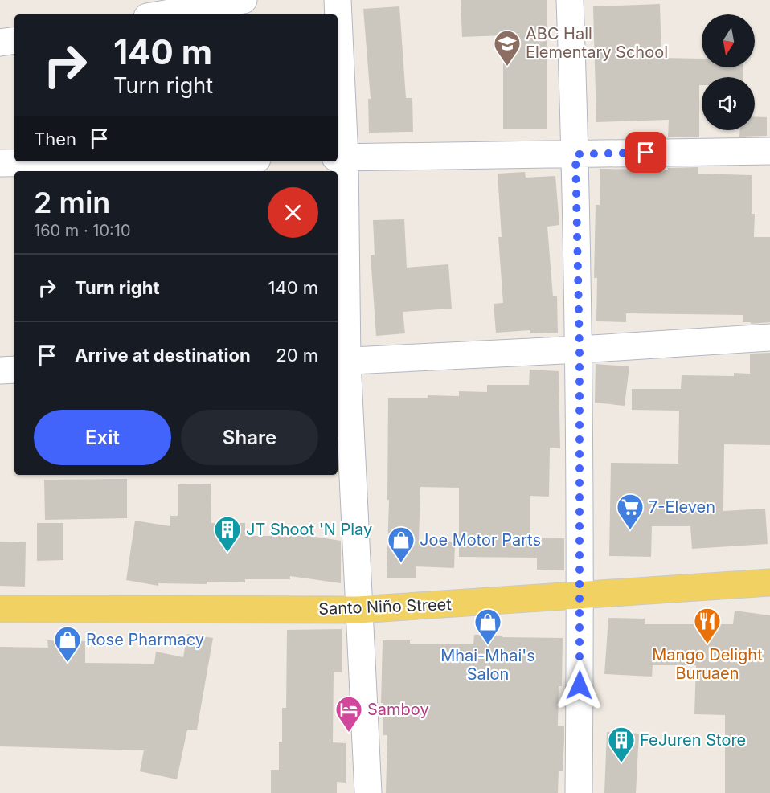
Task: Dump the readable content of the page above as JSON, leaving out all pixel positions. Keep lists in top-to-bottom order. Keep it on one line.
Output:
{"streets":{"main road":["Santo Niño Street"]},"places":{"school or university":["ABC Hall Elementary School"],"supermarket":["7-Eleven"],"building":["JT Shoot 'N Play","FeJuren Store"],"shop":["Joe Motor Parts","Mhai-Mhai's Salon","Rose Pharmacy"],"restaurant":["Mango Delight Buruaen"],"hotel":["Samboy"]},"north":"bottom","page":{"turn":["140 m","Turn right"],"then":"Then","heading":["2 min","160 m · 10:10"],"list":[{"name":"Turn right","value":"140 m"},{"name":"Arrive at destination","value":"20 m"}],"buttons":["Exit","Share"]}}
